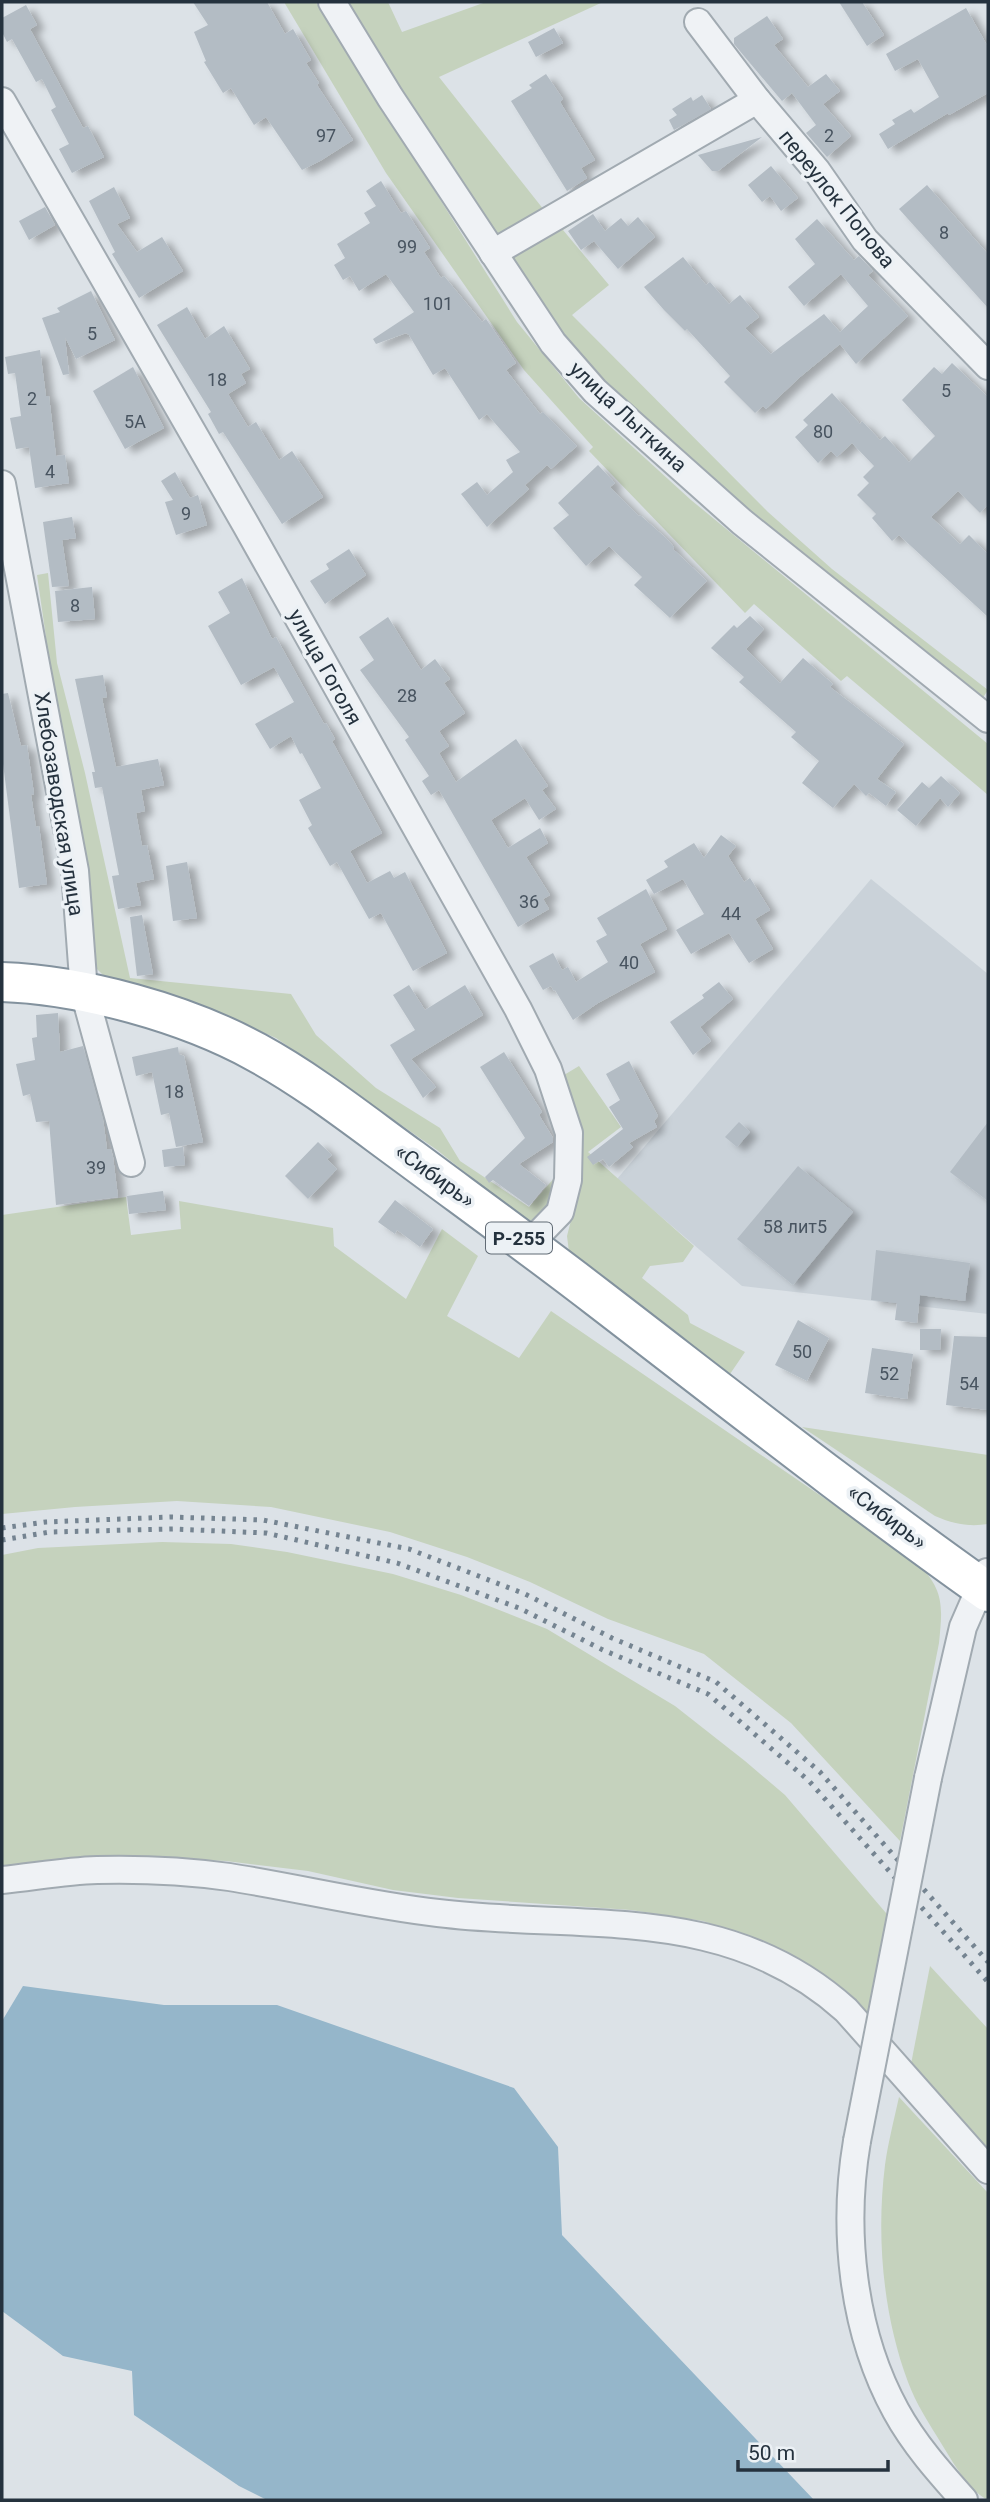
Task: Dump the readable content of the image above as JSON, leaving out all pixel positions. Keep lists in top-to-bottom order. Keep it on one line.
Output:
{"streets":{"highway":["«Сибирь»","Р-255"],"street":["переулок Попова","улица Лыткина","улица Гоголя","Хлебозаводская улица"]},"crossings":[["улица Гоголя","«Сибирь»"],["Хлебозаводская улица","«Сибирь»"]],"house_numbers":["97","2","8","99","101","5","18","5","2","5А","80","4","9","8","28","36","44","40","18","39","58 лит5","50","52","54"],"scale_bar":"50 m"}
